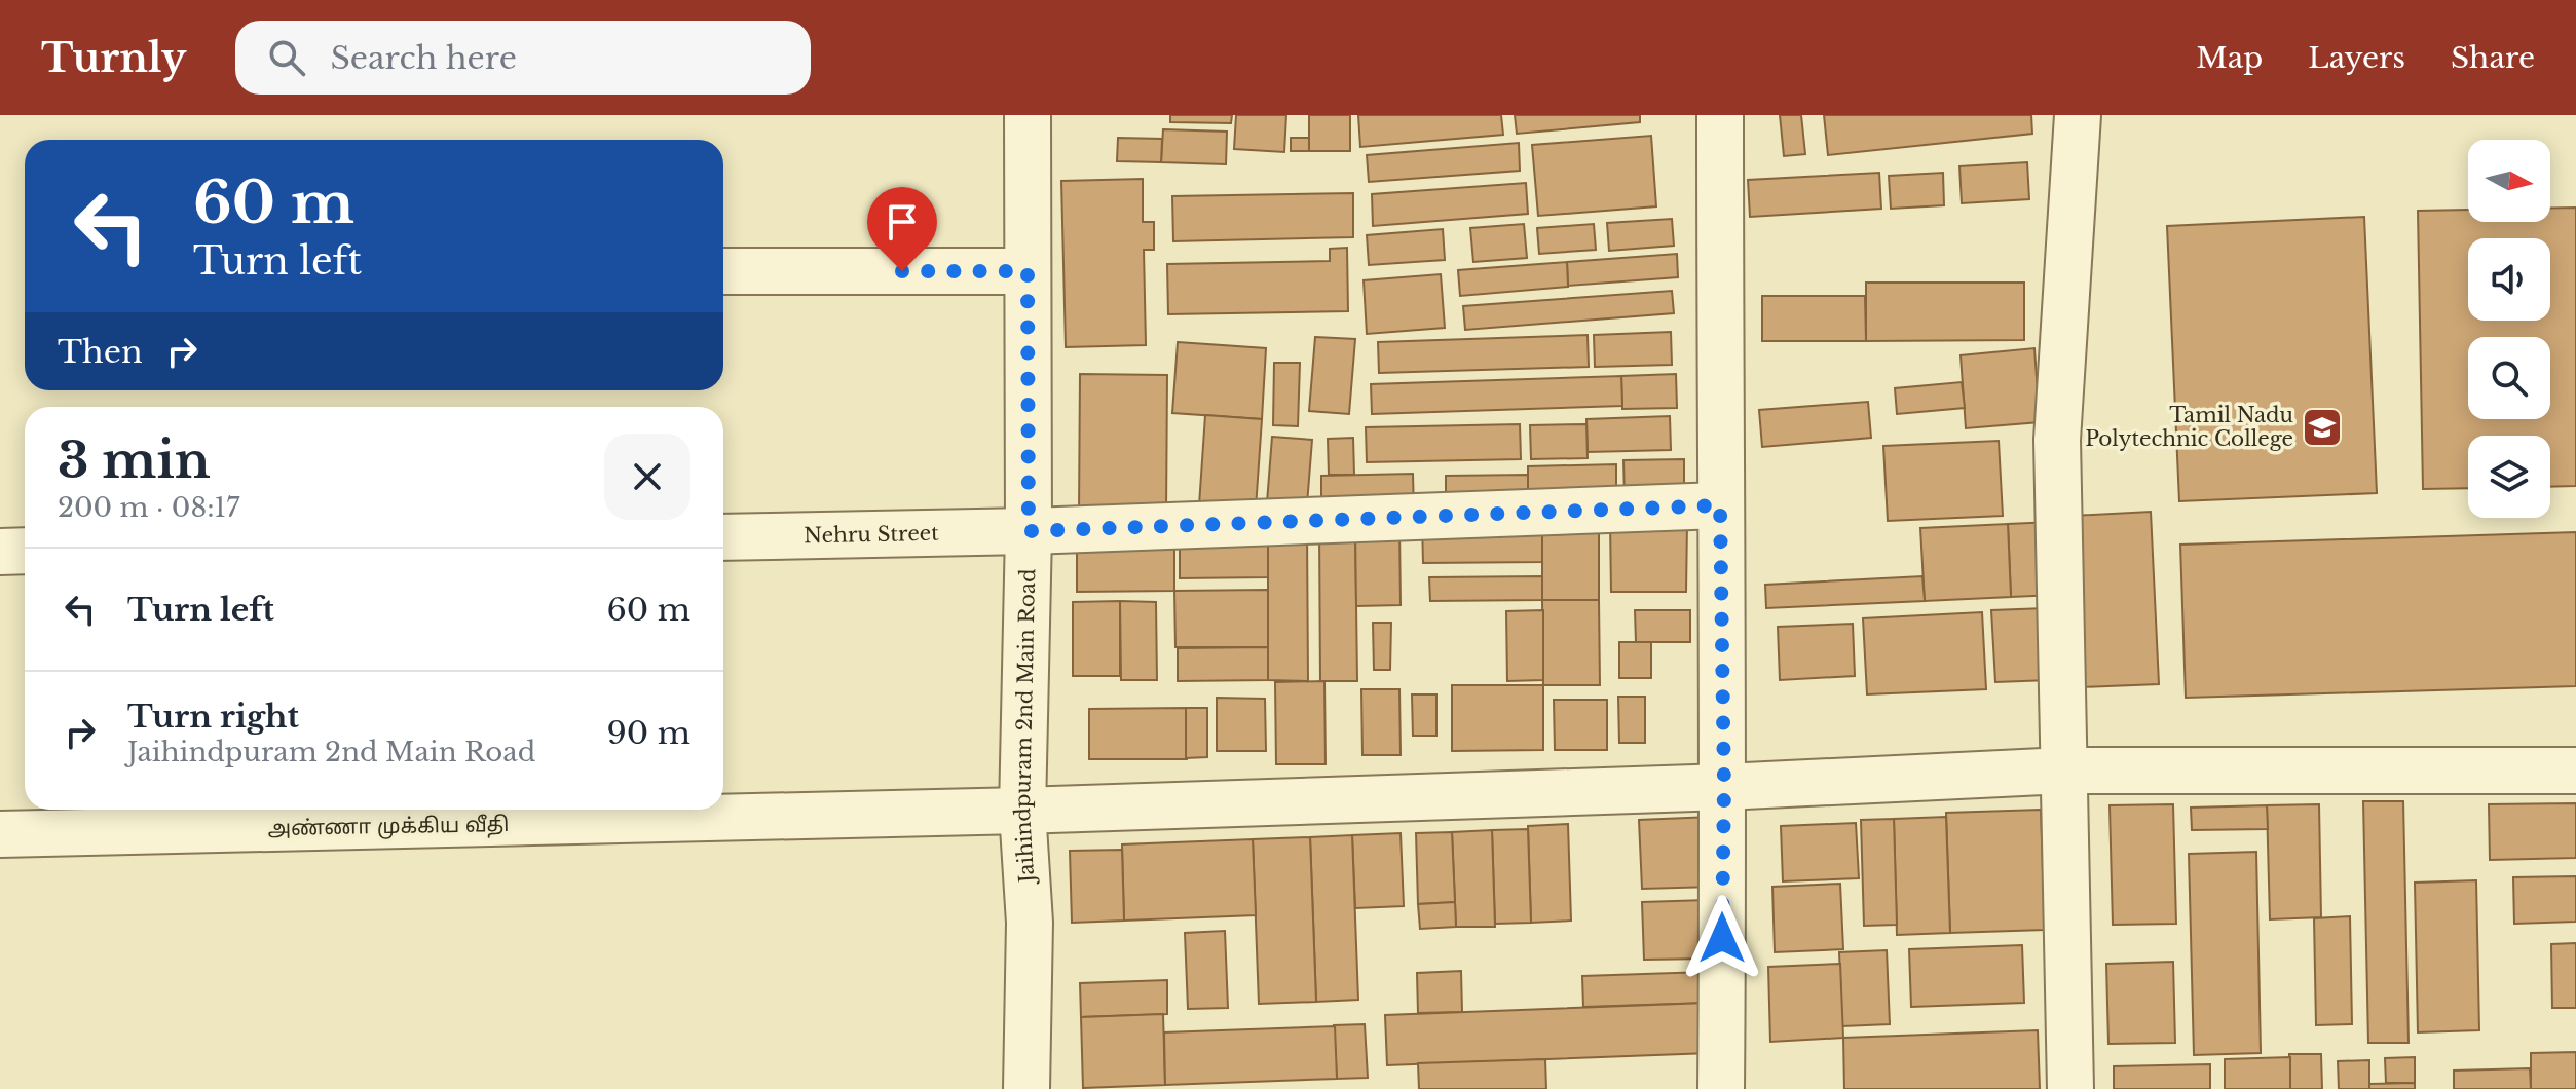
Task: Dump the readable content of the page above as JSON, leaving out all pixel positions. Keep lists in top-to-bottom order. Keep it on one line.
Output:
{"streets":{"street":["Nehru Street","Jaihindpuram 2nd Main Road","அண்ணா முக்கிய வீதி"]},"crossings":[["Nehru Street","Jaihindpuram 2nd Main Road"],["Jaihindpuram 2nd Main Road","அண்ணா முக்கிய வீதி"]],"places":{"school or university":["Tamil Nadu Polytechnic College"]},"north":"right","page":{"header":"Turnly","search":"Search here","nav":["Map","Layers","Share"],"turn":["60 m","Turn left"],"then":"Then","heading":["3 min","200 m · 08:17"],"list":[{"name":"Turn left","value":"60 m"},{"name":"Turn right","note":"Jaihindpuram 2nd Main Road","value":"90 m"}]}}
